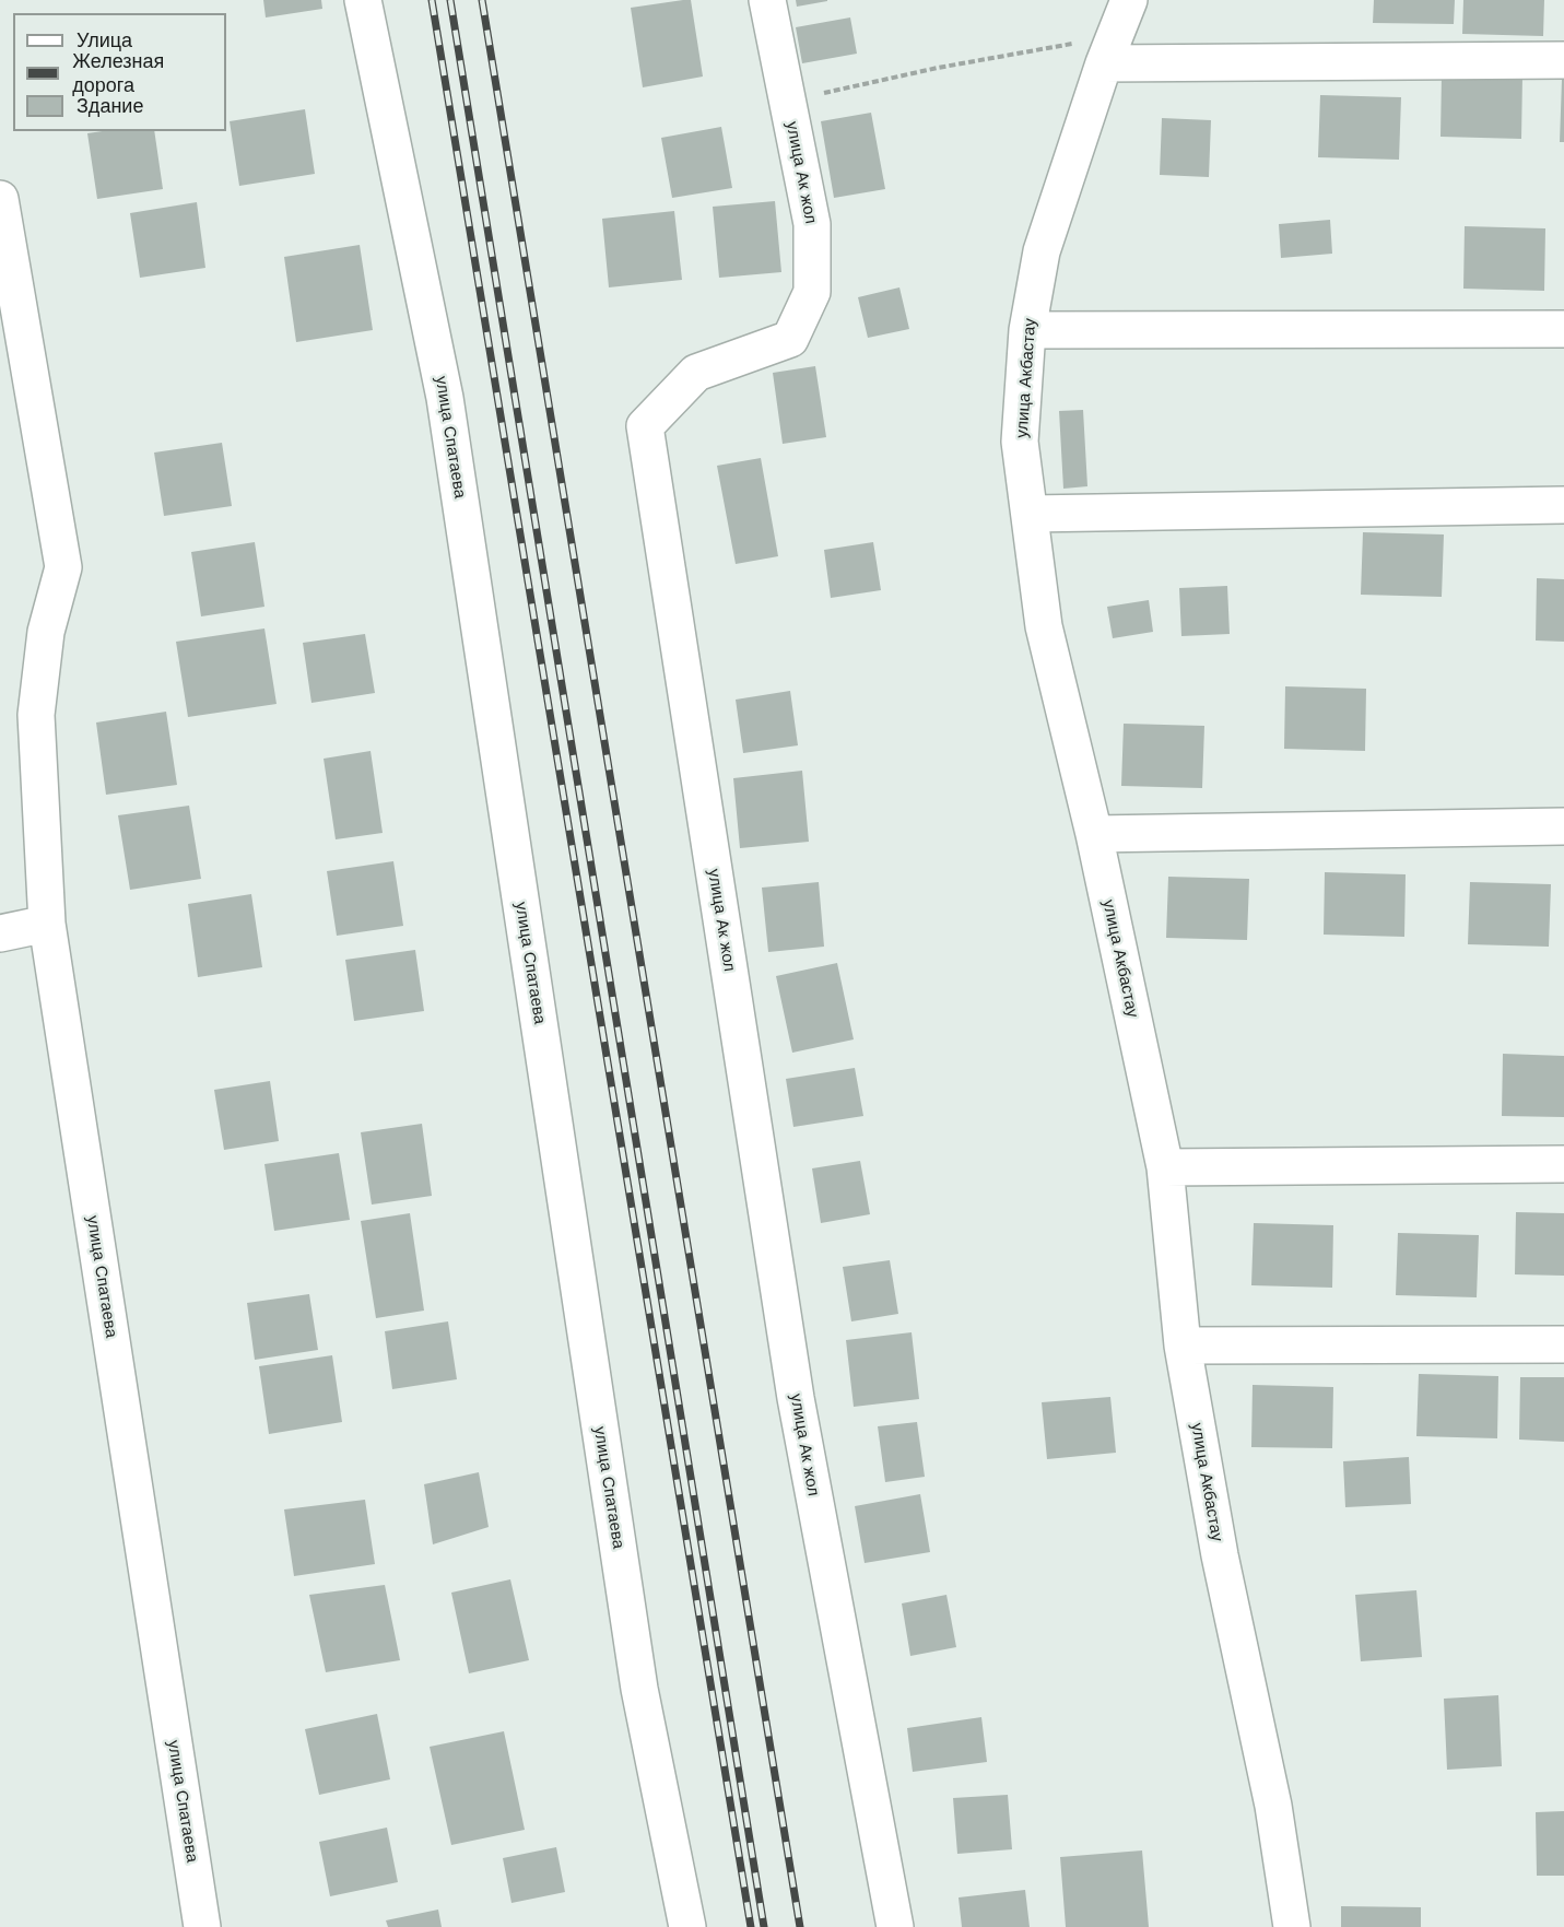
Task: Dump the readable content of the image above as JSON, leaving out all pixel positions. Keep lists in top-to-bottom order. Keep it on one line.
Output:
{"streets":{"street":["улица Ак жол","улица Акбастау","улица Спатаева"]},"legend":["Улица","Железная дорога","Здание"]}
